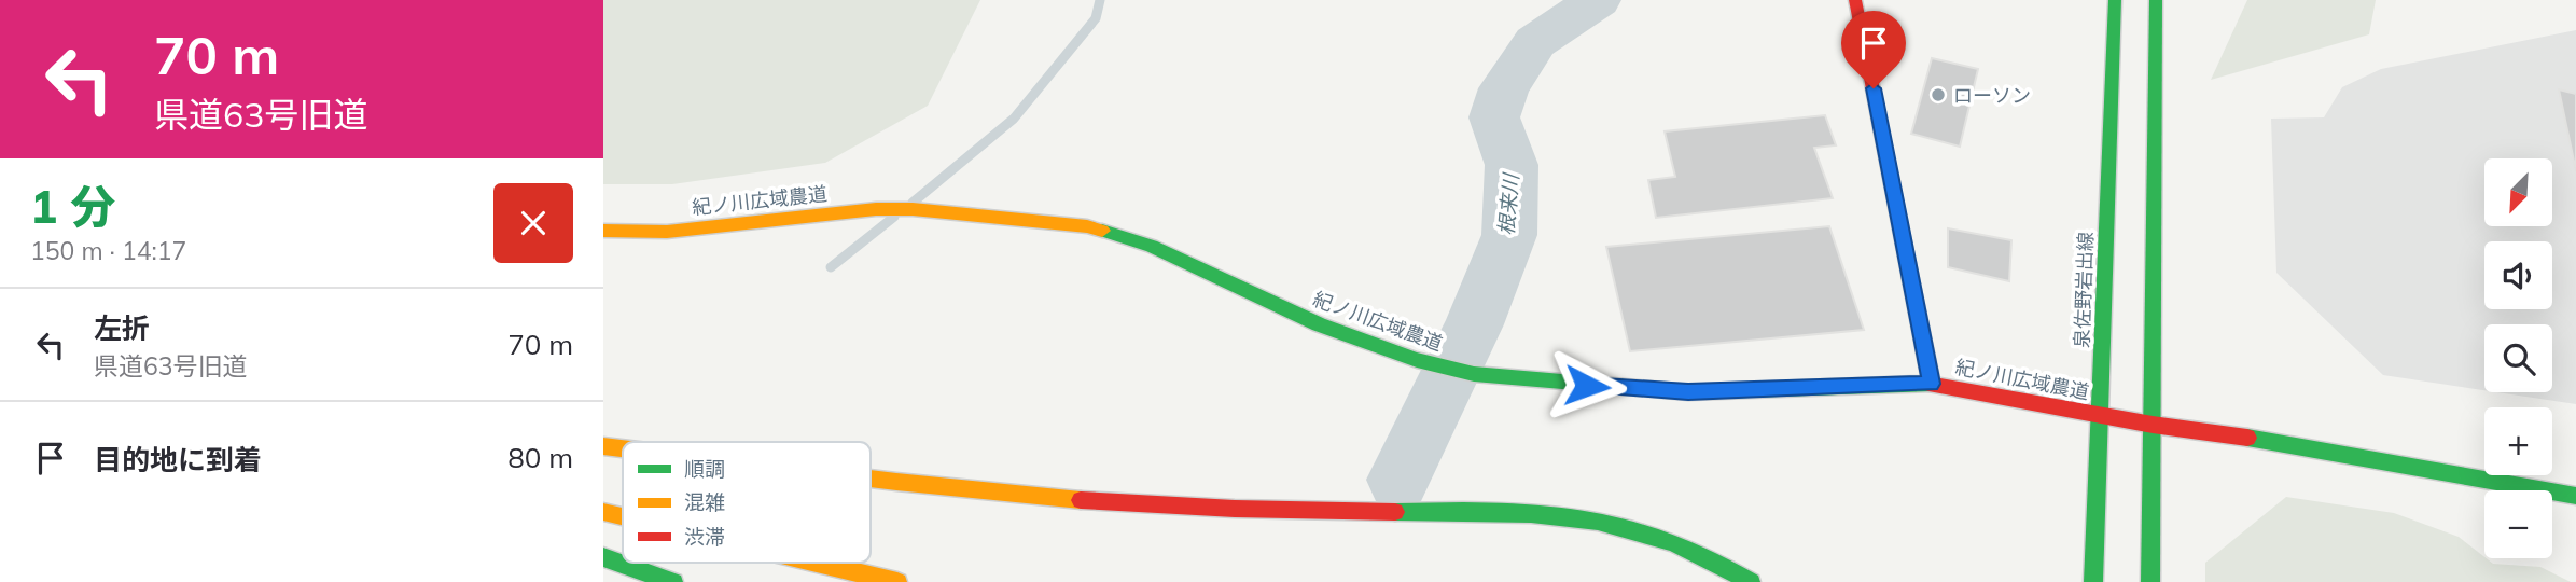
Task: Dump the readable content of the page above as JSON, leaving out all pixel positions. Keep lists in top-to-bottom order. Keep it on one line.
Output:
{"streets":{"main road":["紀ノ川広域農道","泉佐野岩出線"]},"crossings":[["紀ノ川広域農道","泉佐野岩出線"]],"water":["根来川"],"places":["ローソン"],"legend":["順調","混雑","渋滞"],"north":"bottom left","page":{"turn":["70 m","県道63号旧道"],"heading":["1 分","150 m · 14:17"],"map_buttons":["+","−"],"list":[{"name":"左折","note":"県道63号旧道","value":"70 m"},{"name":"目的地に到着","value":"80 m"}]}}
